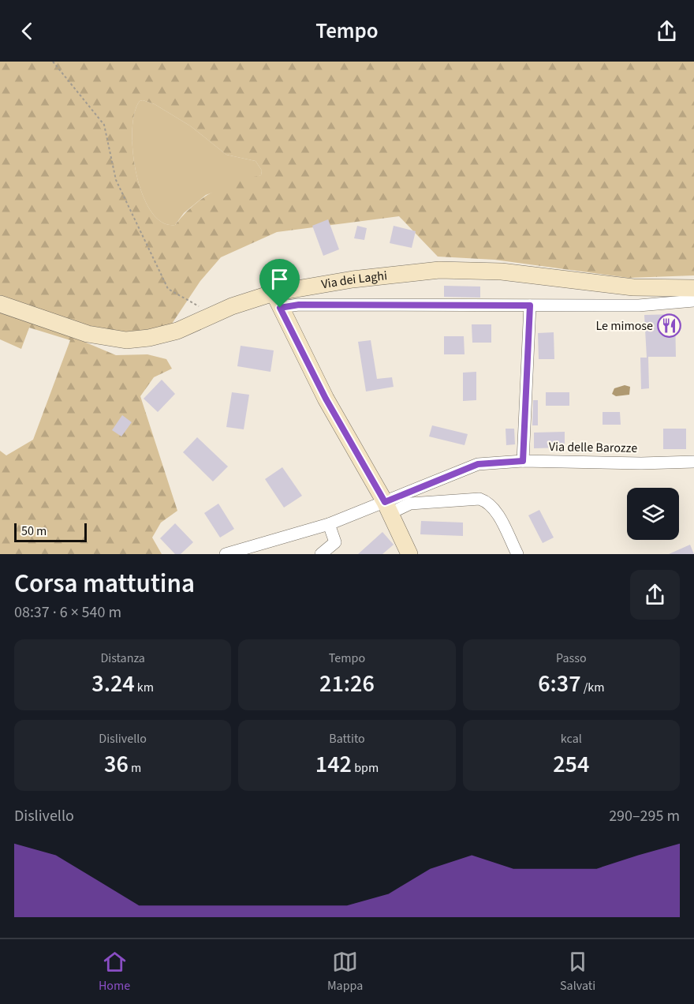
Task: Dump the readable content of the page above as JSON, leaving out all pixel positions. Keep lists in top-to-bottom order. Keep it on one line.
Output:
{"streets":{"main road":["Via dei Laghi"],"street":["Via delle Barozze"]},"places":{"restaurant":["Le mimose"]},"scale_bar":"50 m","page":{"header":"Tempo","scale":"50 m","heading":["Corsa mattutina","08:37 · 6 × 540 m"],"stats":[["Distanza","3.24 km"],["Tempo","21:26"],["Passo","6:37 /km"],["Dislivello","36 m"],["Battito","142 bpm"],["kcal","254"]],"chart":["Dislivello","290–295 m"],"tabs":["Home","Mappa","Salvati"]}}
